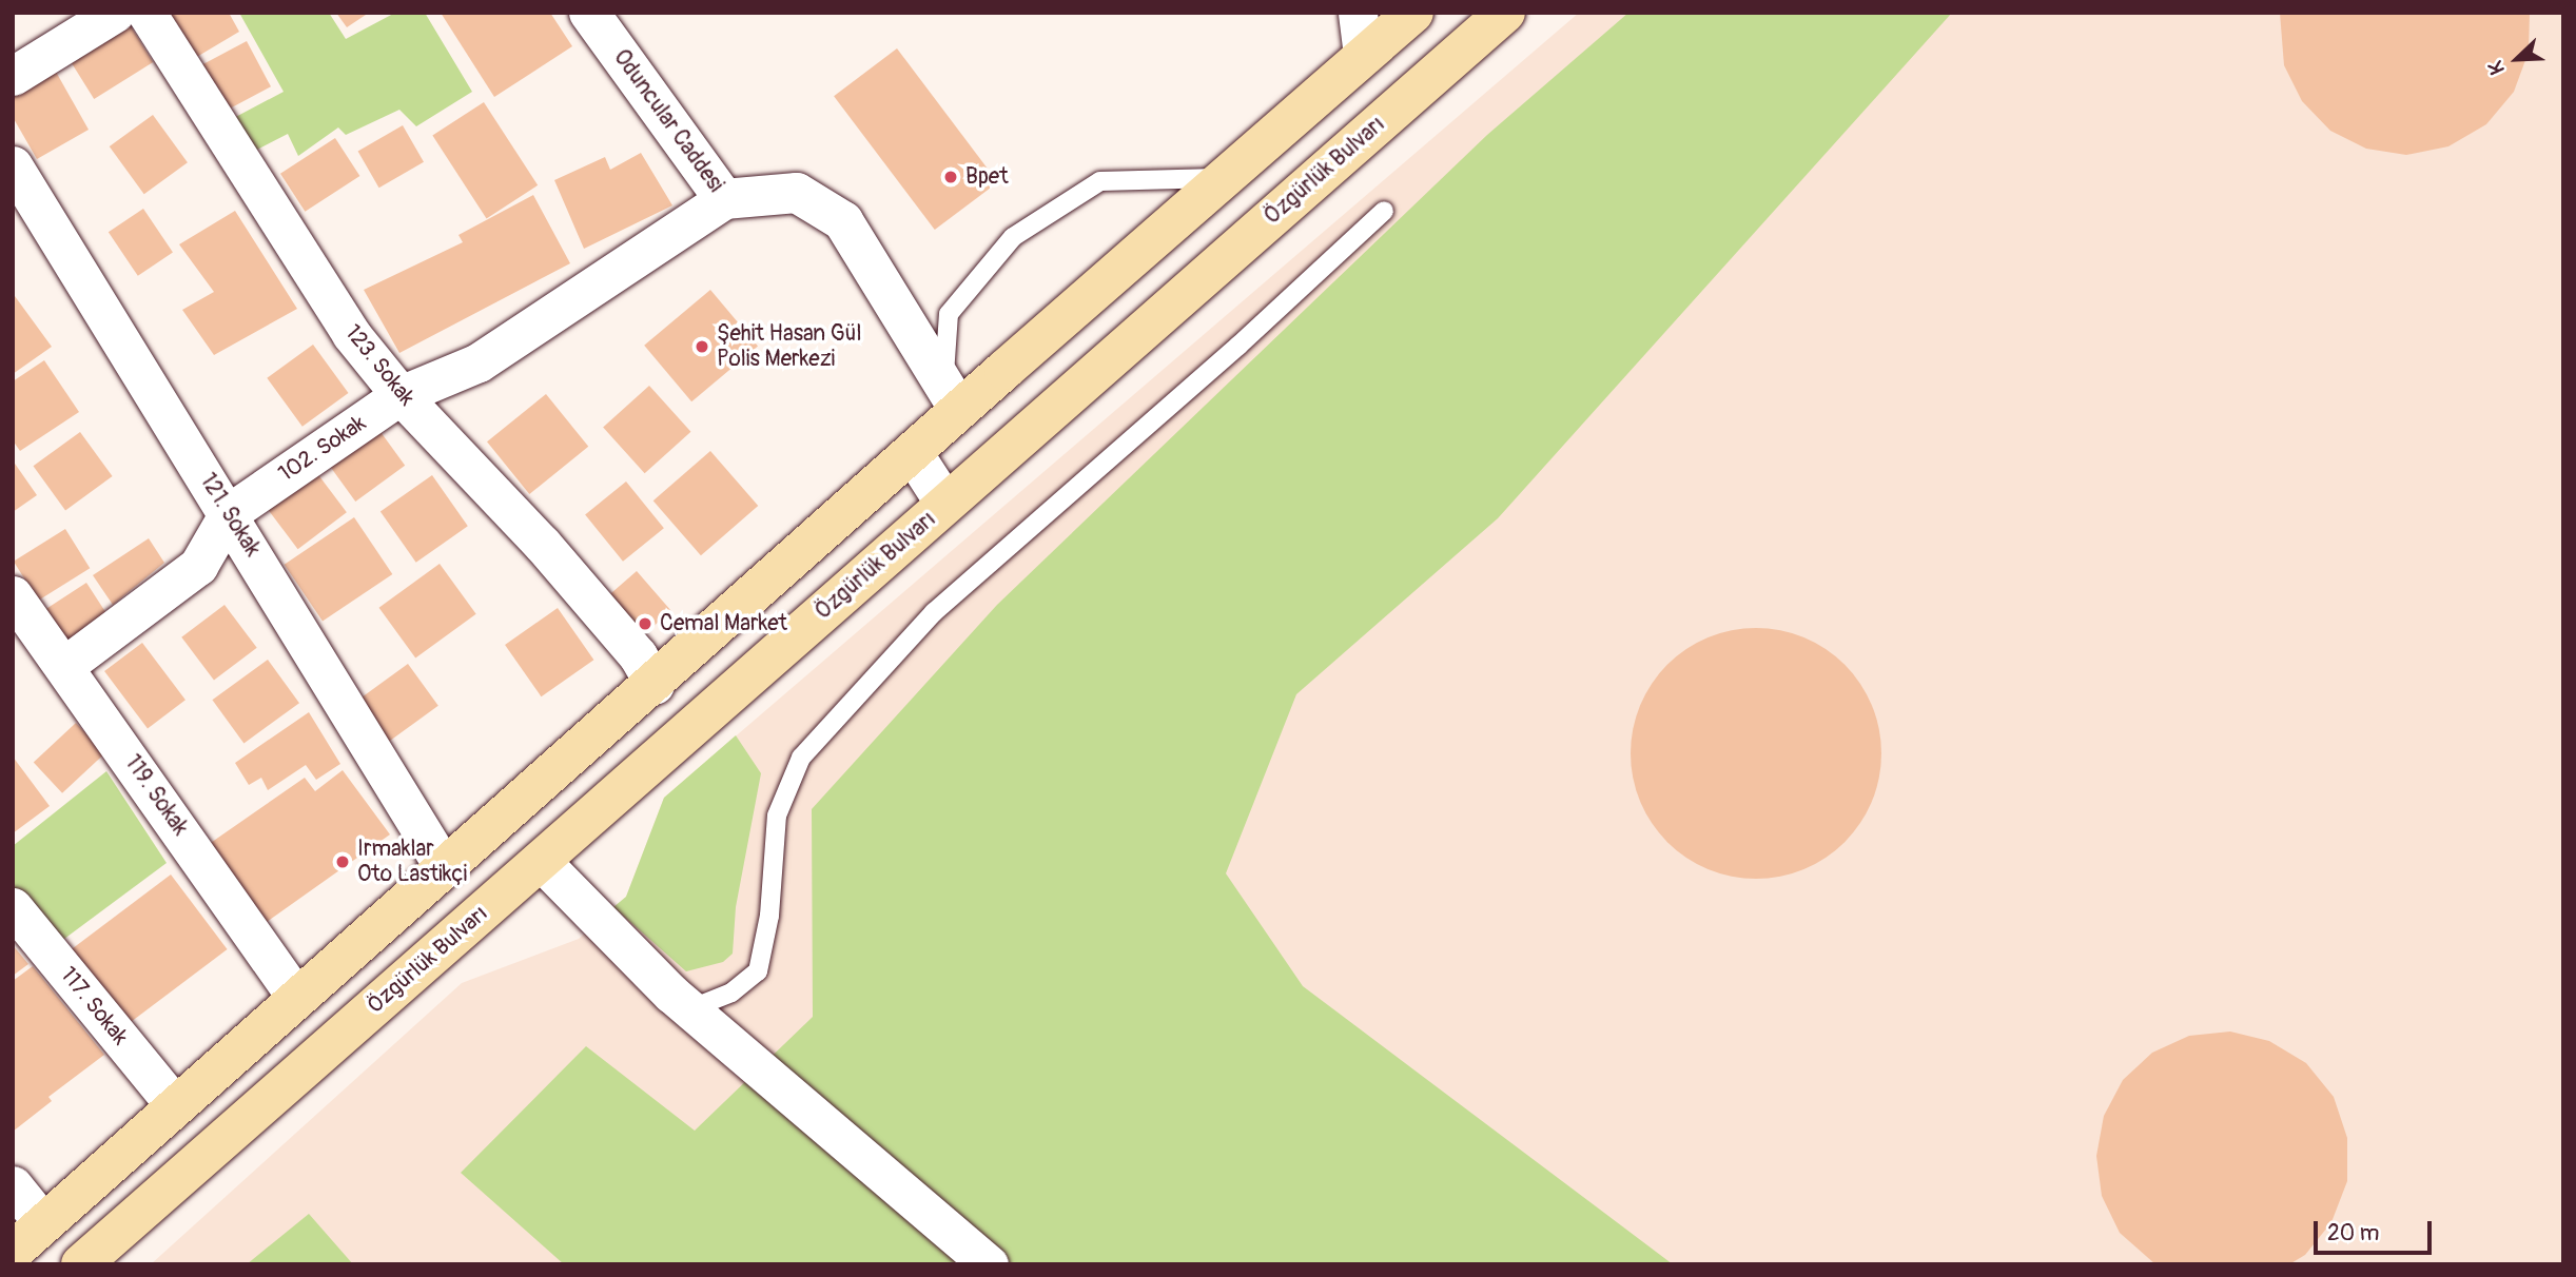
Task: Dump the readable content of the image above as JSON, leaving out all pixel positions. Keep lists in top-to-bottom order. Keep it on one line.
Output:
{"streets":{"main road":["Özgürlük Bulvarı"],"street":["Oduncular Caddesi","123. Sokak","102. Sokak","121. Sokak","119. Sokak","117. Sokak"]},"crossings":[["Oduncular Caddesi","102. Sokak"],["123. Sokak","102. Sokak"],["102. Sokak","121. Sokak"],["102. Sokak","119. Sokak"]],"places":["Bpet","Şehit Hasan Gül Polis Merkezi","Cemal Market","Irmaklar Oto Lastikçi"],"scale_bar":"20 m","north":"bottom left"}
